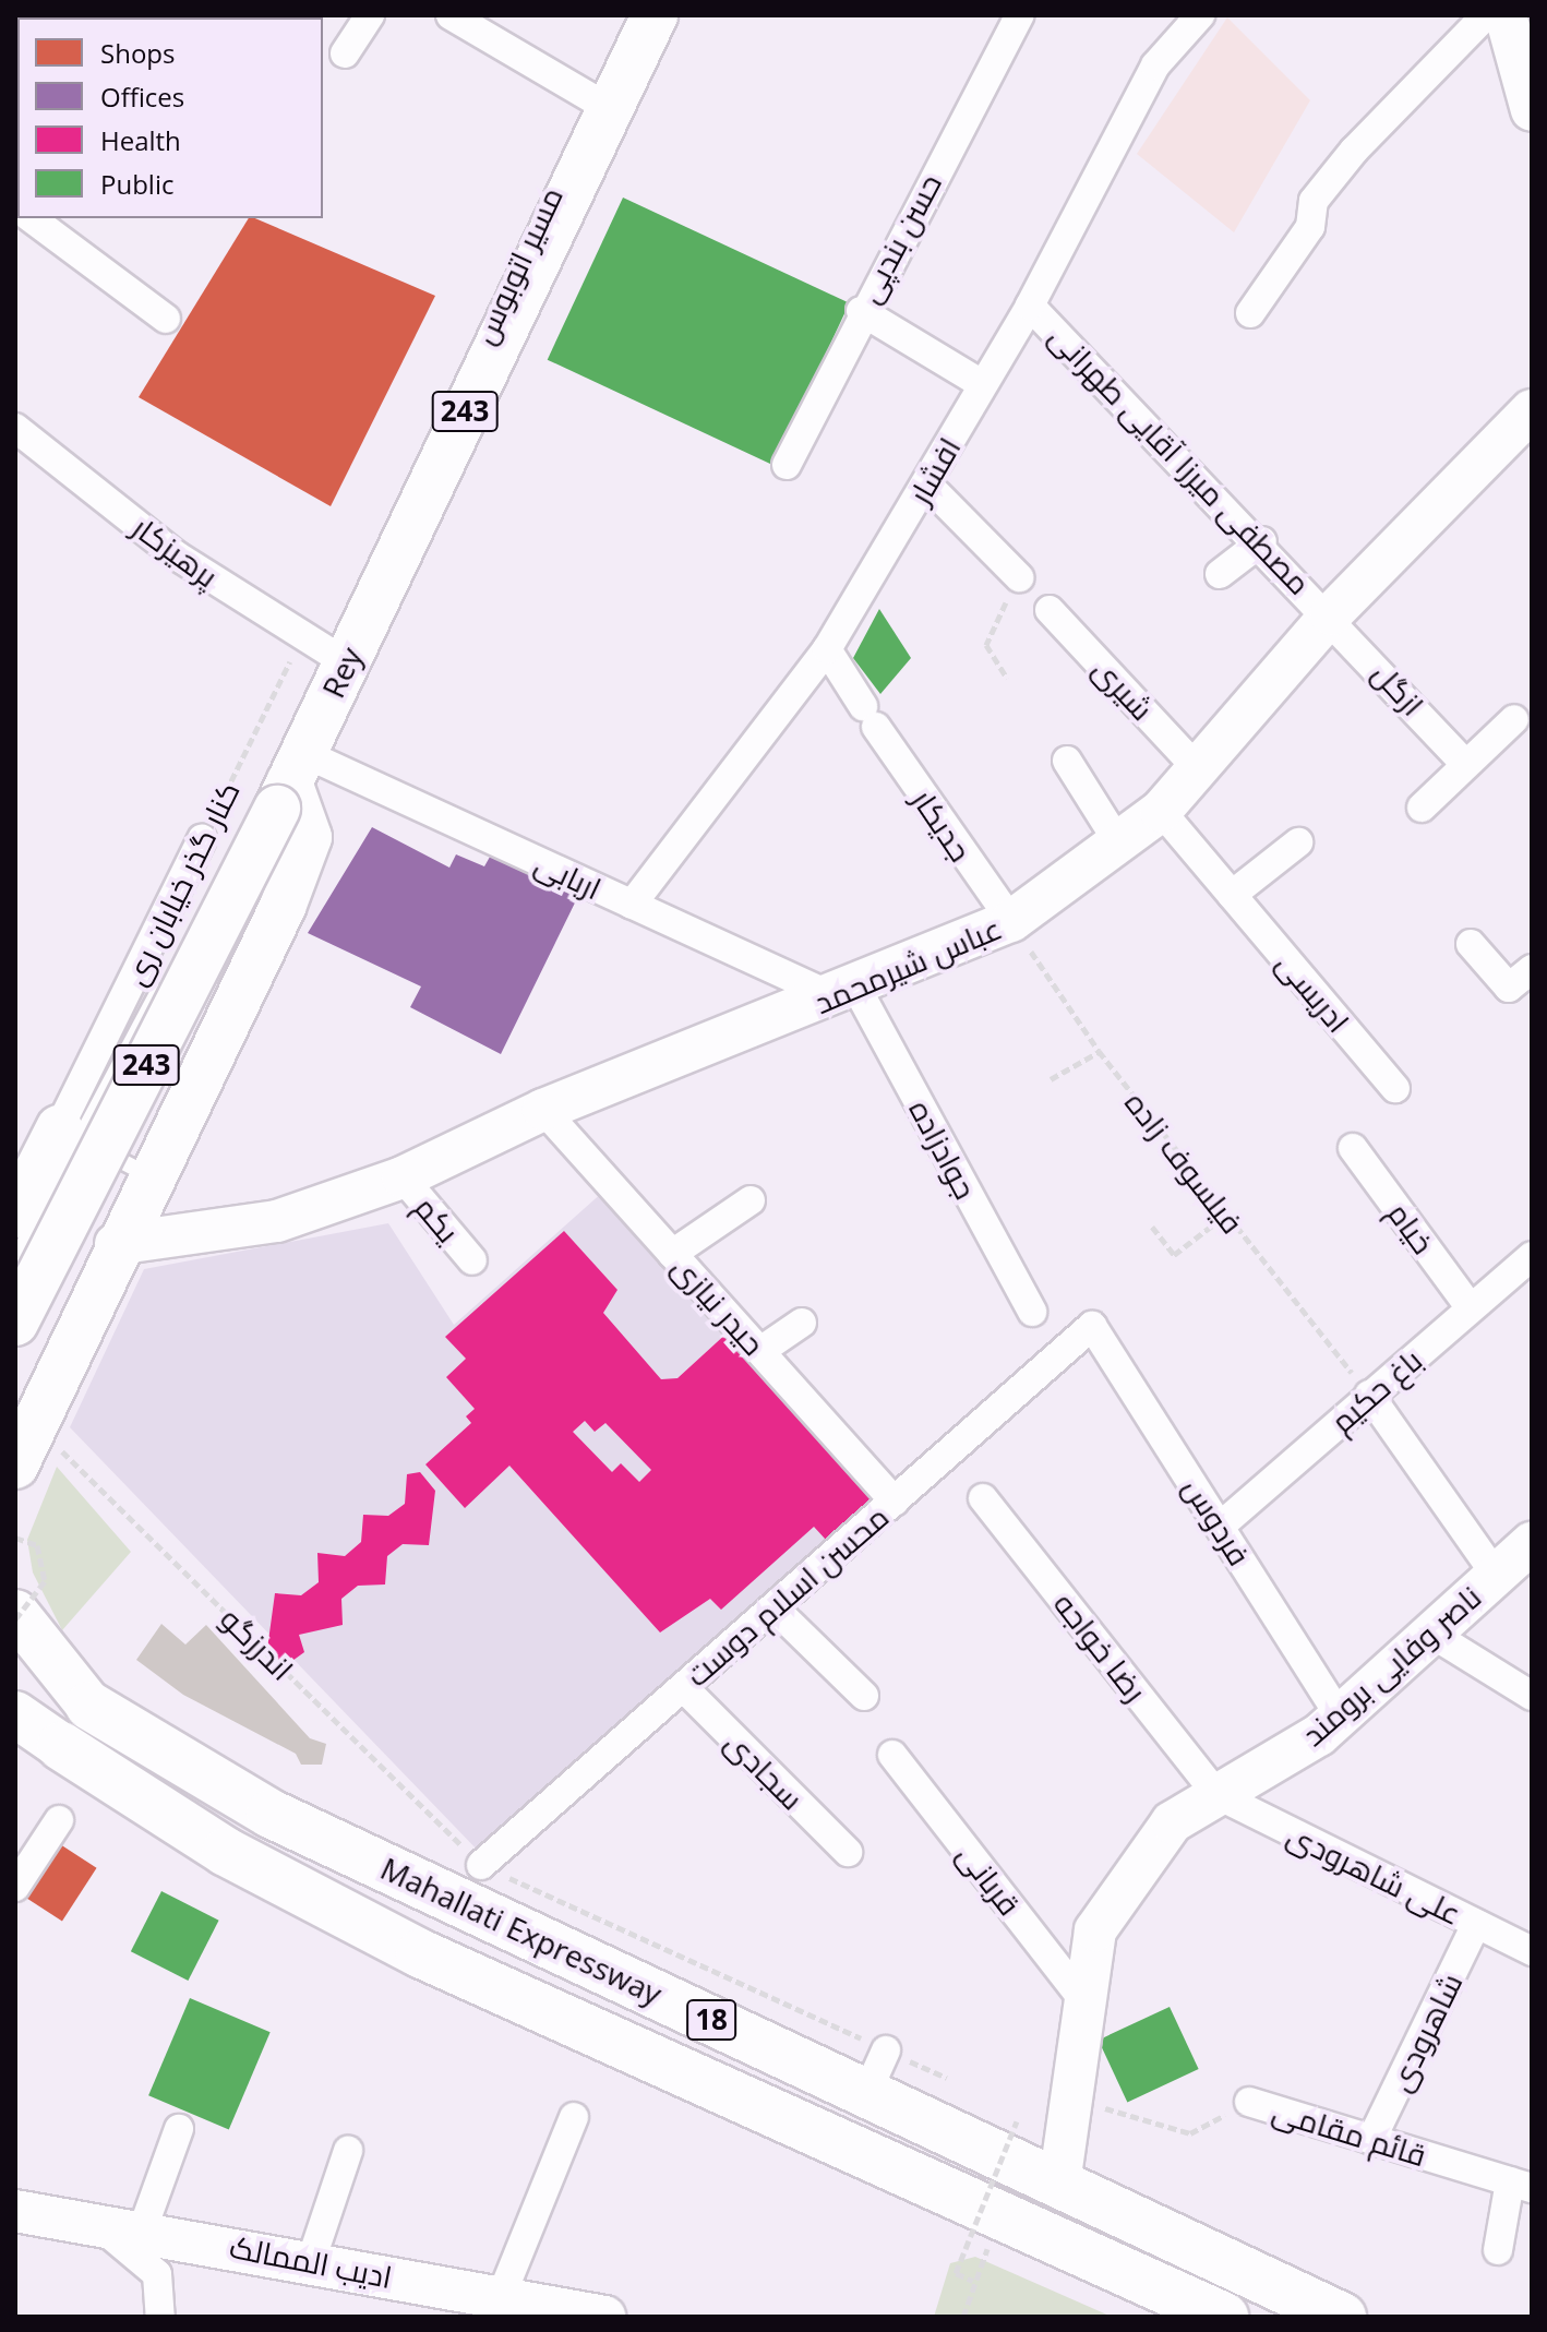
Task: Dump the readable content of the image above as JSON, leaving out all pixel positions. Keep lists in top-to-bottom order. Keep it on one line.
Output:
{"streets":{"highway":["Mahallati Expressway","18"],"main road":["243","Rey"],"street":["حسن بندپی","مصطفی میرزا آقایی طهرانی","افشار","پرهیزکار","شیری","ازگل","جدیکار","اربابی","کنار گذر خیابان ری","عباس شیرمحمد","ادریسی","جوادزاده","یکم","خیام","حیدر نیازی","باغ حکیم","فردوس","محسن اسلام دوست","رضا خواجه","ناصر وفایی برومند","سجادی","علی شاهرودی","قربانی","شاهرودی","قائم مقامی","ادیب الممالک"],"lane":["مسیر اتوبوس"],"path":["فیلسوف زاده","اندرزگو"]},"crossings":[["مسیر اتوبوس","پرهیزکار"],["مسیر اتوبوس","Rey"],["مصطفی میرزا آقایی طهرانی","افشار"],["مصطفی میرزا آقایی طهرانی","ازگل"],["مصطفی میرزا آقایی طهرانی","عباس شیرمحمد"],["افشار","جدیکار"],["افشار","اربابی"],["پرهیزکار","Rey"],["پرهیزکار","کنار گذر خیابان ری"],["Rey","اربابی"],["شیری","عباس شیرمحمد"],["ازگل","عباس شیرمحمد"],["جدیکار","عباس شیرمحمد"],["جدیکار","فیلسوف زاده"],["اربابی","عباس شیرمحمد"],["اربابی","جوادزاده"],["عباس شیرمحمد","ادریسی"],["عباس شیرمحمد","جوادزاده"],["عباس شیرمحمد","فیلسوف زاده"],["عباس شیرمحمد","یکم"],["عباس شیرمحمد","حیدر نیازی"],["فیلسوف زاده","باغ حکیم"],["خیام","باغ حکیم"],["حیدر نیازی","محسن اسلام دوست"],["باغ حکیم","فردوس"],["فردوس","محسن اسلام دوست"],["فردوس","ناصر وفایی برومند"],["محسن اسلام دوست","اندرزگو"],["محسن اسلام دوست","سجادی"],["رضا خواجه","ناصر وفایی برومند"],["رضا خواجه","علی شاهرودی"],["ناصر وفایی برومند","علی شاهرودی"],["ناصر وفایی برومند","قربانی"],["ناصر وفایی برومند","Mahallati Expressway"],["ناصر وفایی برومند","قائم مقامی"],["علی شاهرودی","شاهرودی"],["شاهرودی","قائم مقامی"]],"legend":["Shops","Offices","Health","Public"]}
